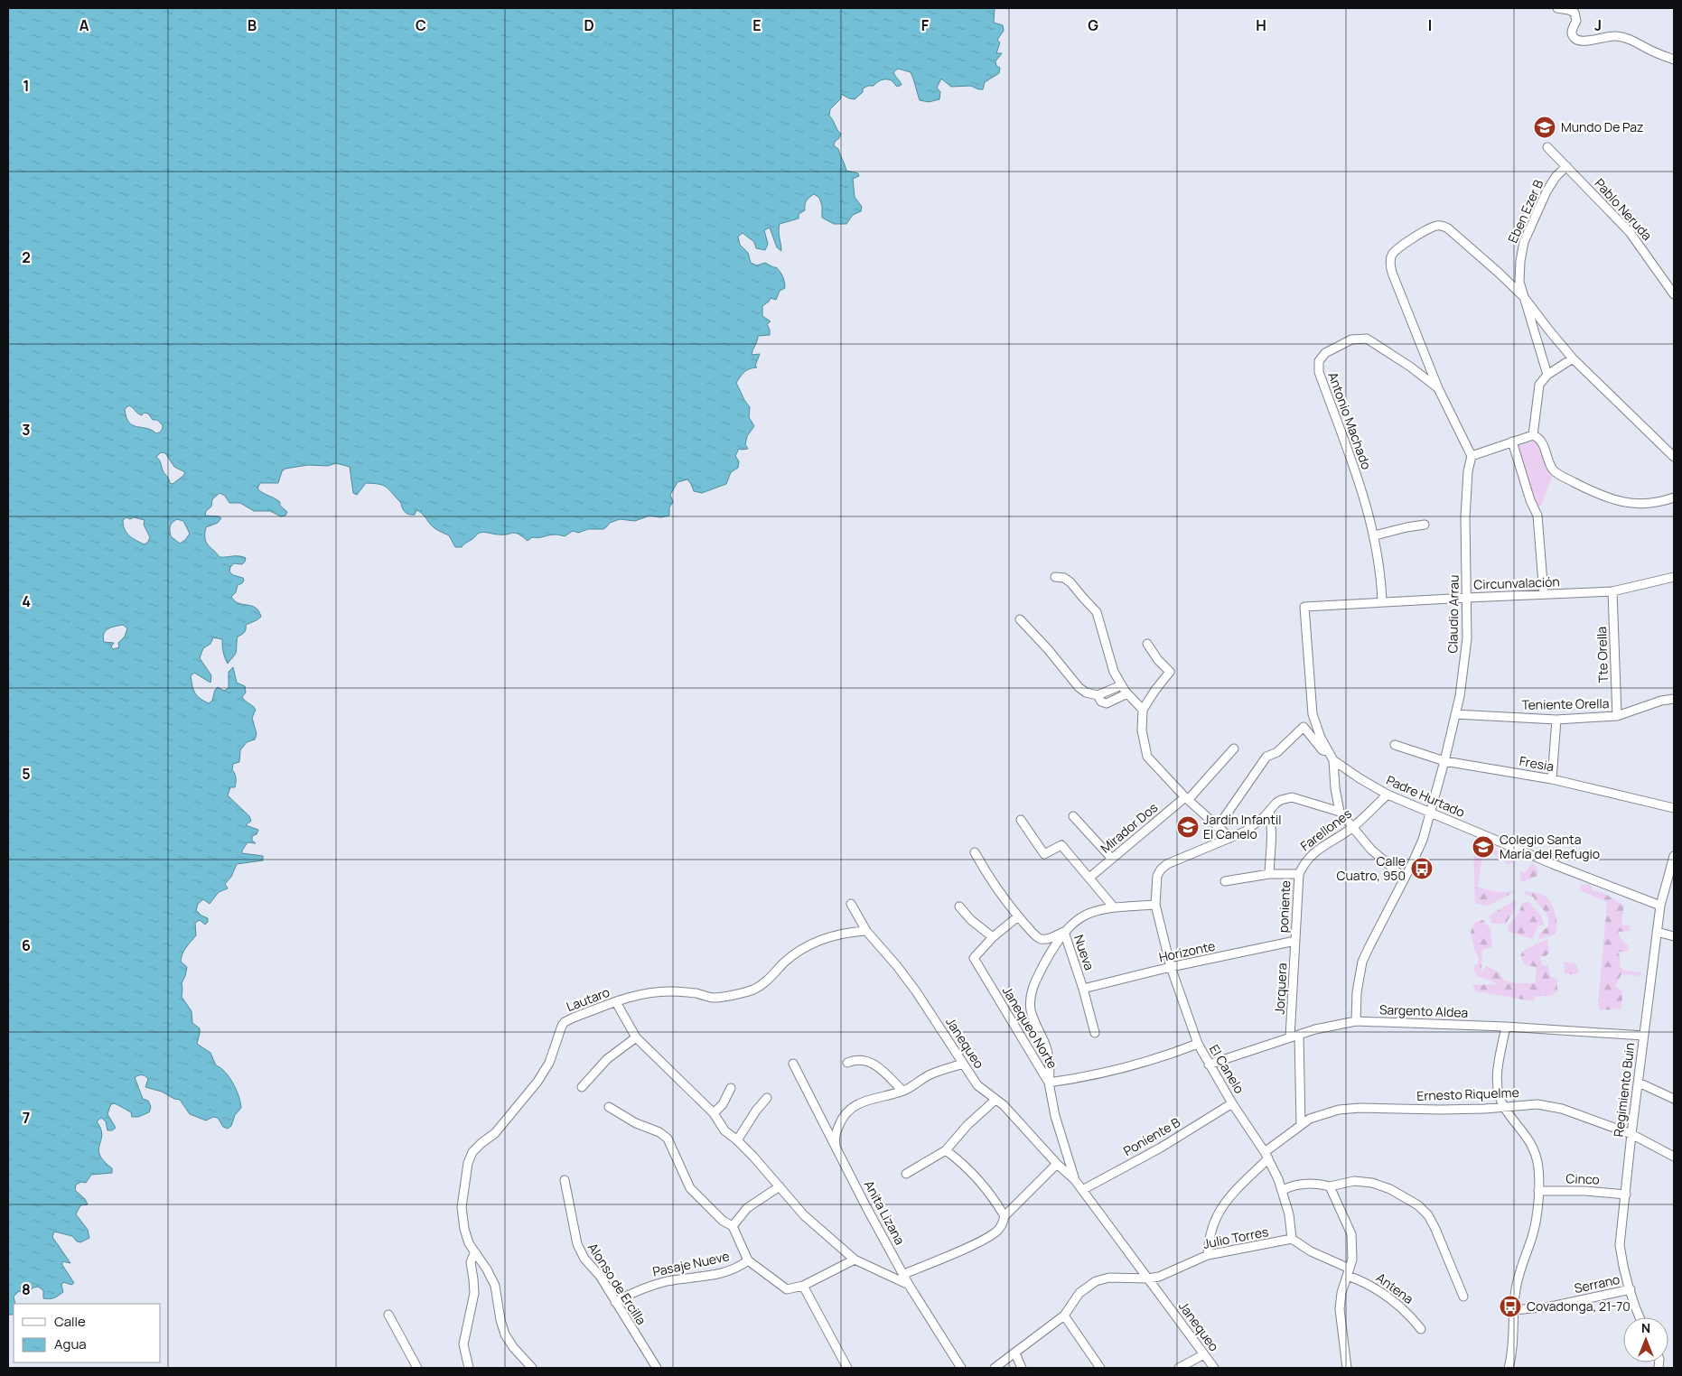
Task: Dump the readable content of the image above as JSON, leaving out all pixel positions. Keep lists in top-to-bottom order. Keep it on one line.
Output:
{"streets":{"street":["Pablo Neruda","Eben Ezer B","Antonio Machado","Circunvalación","Claudio Arrau","Tte Orella","Teniente Orella","Fresia","Padre Hurtado","Mirador Dos","Farellones","poniente","Horizonte","Nueva","Jorquera","Lautaro","Sargento Aldea","Janequeo Norte","Janequeo","El Canelo","Regimiento Buin","Ernesto Riquelme","Poniente B","Cinco","Anita Lizana","Julio Torres","Pasaje Nueve","Alonso de Ercilla","Serrano","Antena"]},"crossings":[["Pablo Neruda","Eben Ezer B"],["Eben Ezer B","Antonio Machado"],["Antonio Machado","Circunvalación"],["Circunvalación","Claudio Arrau"],["Circunvalación","Tte Orella"],["Circunvalación","Padre Hurtado"],["Claudio Arrau","Teniente Orella"],["Claudio Arrau","Fresia"],["Claudio Arrau","Padre Hurtado"],["Claudio Arrau","Sargento Aldea"],["Tte Orella","Teniente Orella"],["Padre Hurtado","Farellones"],["Padre Hurtado","Regimiento Buin"],["Farellones","poniente"],["poniente","Horizonte"],["poniente","Jorquera"],["Horizonte","Nueva"],["Horizonte","Jorquera"],["Horizonte","El Canelo"],["Nueva","Janequeo Norte"],["Jorquera","Sargento Aldea"],["Lautaro","Janequeo"],["Sargento Aldea","El Canelo"],["Sargento Aldea","Regimiento Buin"],["Janequeo Norte","Janequeo"],["Janequeo Norte","Poniente B"],["Janequeo","Poniente B"],["Janequeo","Julio Torres"],["El Canelo","Ernesto Riquelme"],["El Canelo","Poniente B"],["El Canelo","Julio Torres"],["Regimiento Buin","Ernesto Riquelme"],["Regimiento Buin","Cinco"],["Regimiento Buin","Serrano"],["Ernesto Riquelme","Julio Torres"],["Pasaje Nueve","Alonso de Ercilla"]],"places":{"school or university":["Mundo De Paz","Jardín Infantil El Canelo","Colegio Santa María del Refugio"],"bus stop":["Calle Cuatro, 950","Covadonga, 21-70"]},"legend":["Calle","Agua"],"north":"top","grid":{"columns":["A","B","C","D","E","F","G","H","I","J"],"rows":["1","2","3","4","5","6","7","8"]}}
